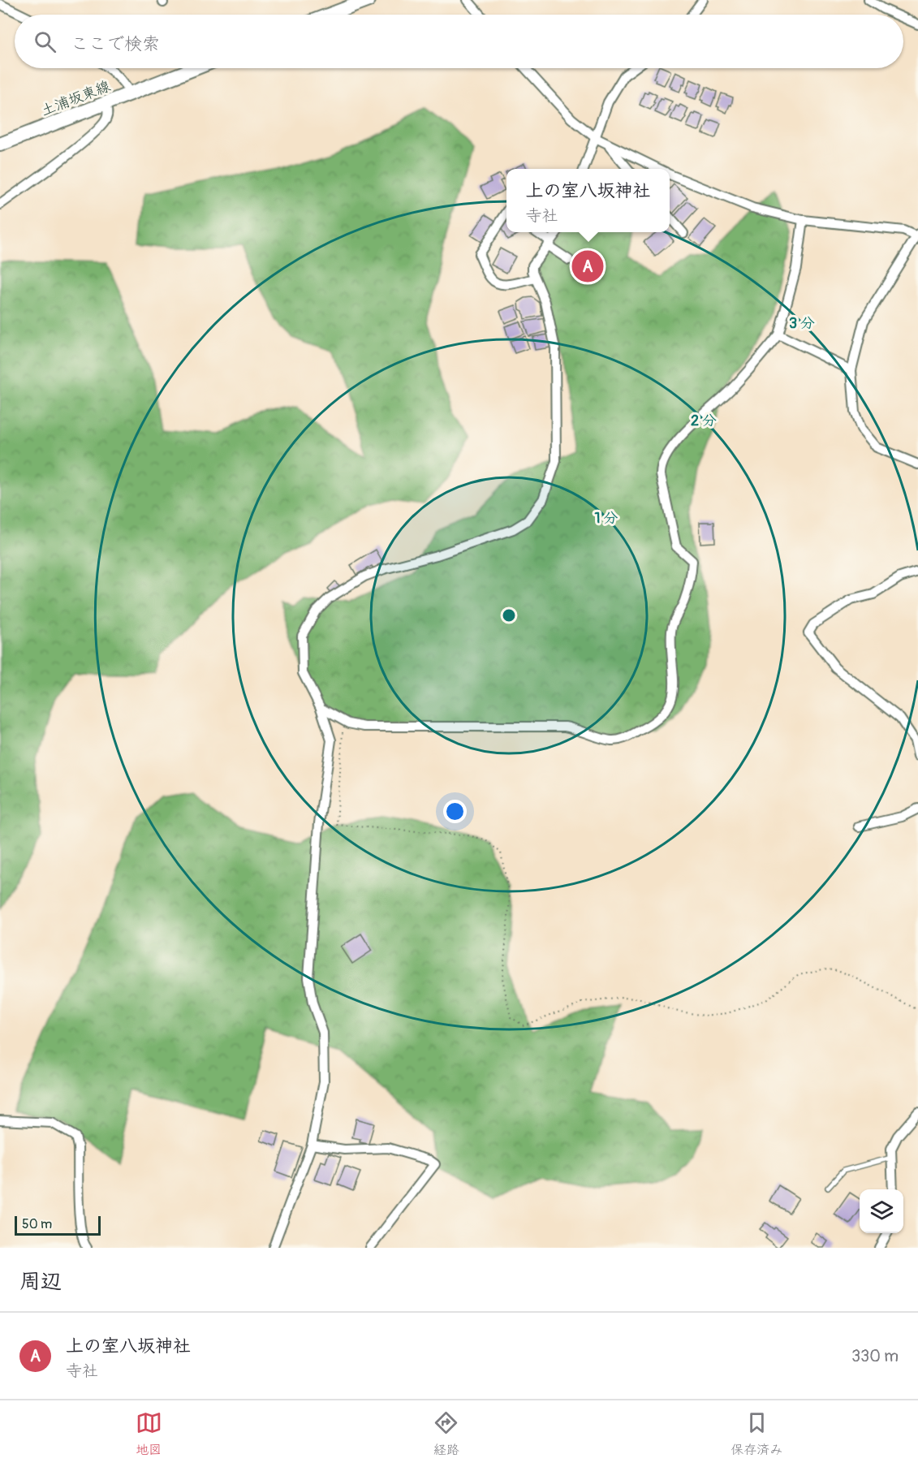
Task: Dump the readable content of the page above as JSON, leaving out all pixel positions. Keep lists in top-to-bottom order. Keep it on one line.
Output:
{"streets":{"main road":["土浦坂東線"]},"scale_bar":"50 m","page":{"search":"ここで検索","popup":["上の室八坂神社","寺社"],"pins":"A","scale":"50 m","heading":"周辺","list":[{"mark":"A","name":"上の室八坂神社","note":"寺社","value":"330 m"}],"nav":["地図","経路","保存済み"]},"rings":["3 分","2 分","1 分"]}
